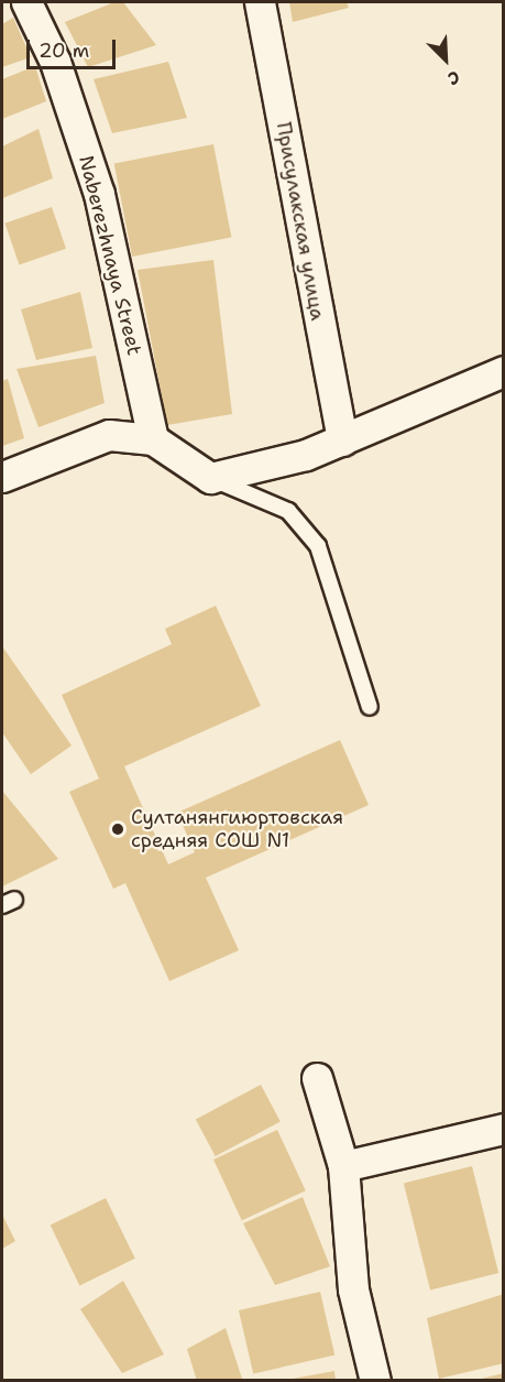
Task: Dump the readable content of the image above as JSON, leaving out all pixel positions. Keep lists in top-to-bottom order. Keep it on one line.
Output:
{"streets":{"street":["Присулакская улица","Naberezhnaya Street"]},"places":["Султанянгиюртовская средняя СОШ N1"],"scale_bar":"20 m","north":"bottom right"}
